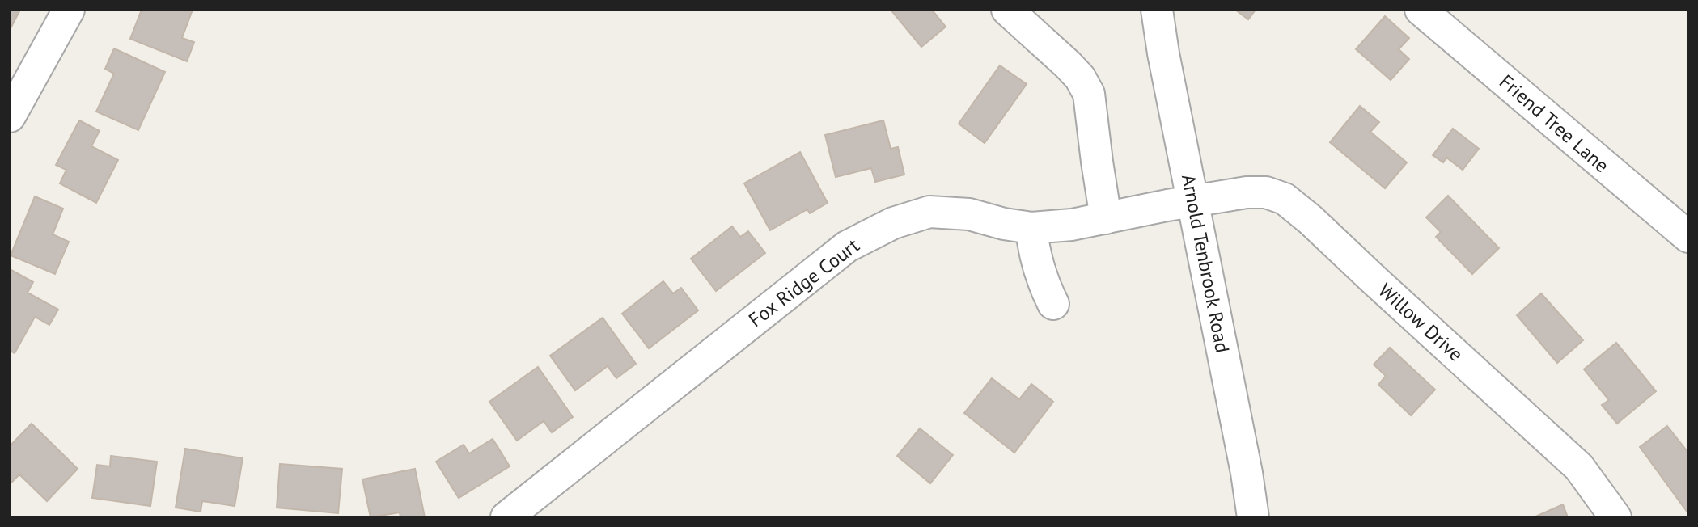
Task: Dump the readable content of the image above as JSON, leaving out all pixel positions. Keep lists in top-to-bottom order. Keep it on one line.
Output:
{"streets":{"street":["Friend Tree Lane","Arnold Tenbrook Road","Fox Ridge Court","Willow Drive"]},"crossings":[["Arnold Tenbrook Road","Fox Ridge Court"],["Arnold Tenbrook Road","Willow Drive"],["Fox Ridge Court","Willow Drive"]]}
